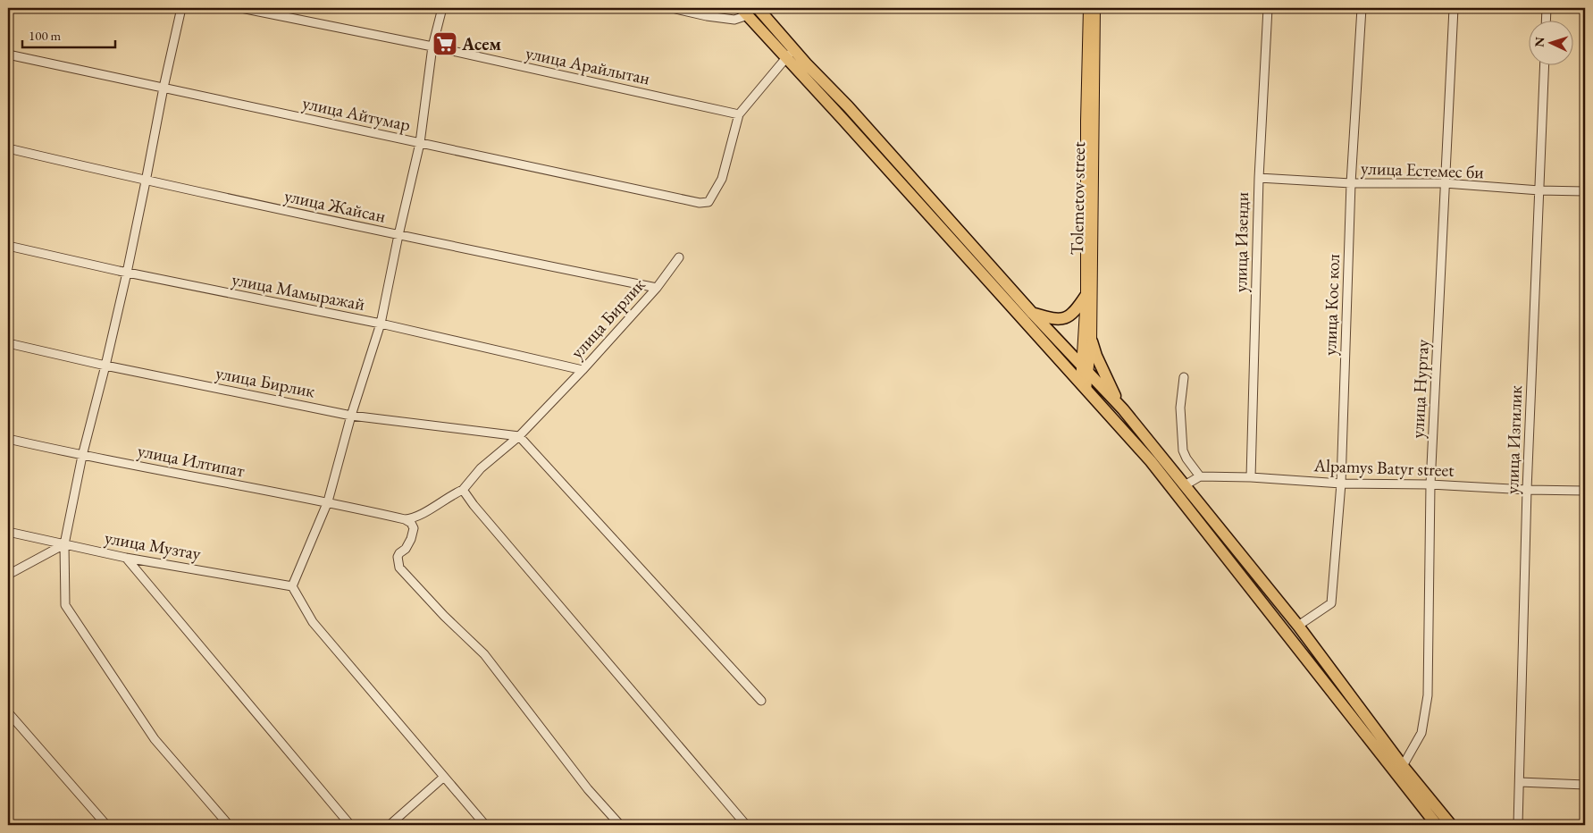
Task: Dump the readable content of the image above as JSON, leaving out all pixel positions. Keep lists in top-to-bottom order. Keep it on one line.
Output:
{"streets":{"main road":["Tolemetov street"],"street":["улица Арайлытан","улица Айтумар","улица Естемес би","улица Жайсан","улица Изенди","улица Мамыражай","улица Кос кол","улица Бирлик","улица Нуртау","улица Изгилик","улица Илтипат","Alpamys Batyr street","улица Музтау"]},"crossings":[["улица Арайлытан","улица Айтумар"],["улица Естемес би","улица Изенди"],["улица Естемес би","улица Кос кол"],["улица Естемес би","улица Нуртау"],["улица Естемес би","улица Изгилик"],["улица Жайсан","улица Бирлик"],["улица Изенди","Alpamys Batyr street"],["улица Мамыражай","улица Бирлик"],["улица Кос кол","Alpamys Batyr street"],["улица Нуртау","Alpamys Batyr street"],["улица Изгилик","Alpamys Batyr street"]],"places":{"supermarket":["Асем"]},"scale_bar":"100 m","north":"left"}
